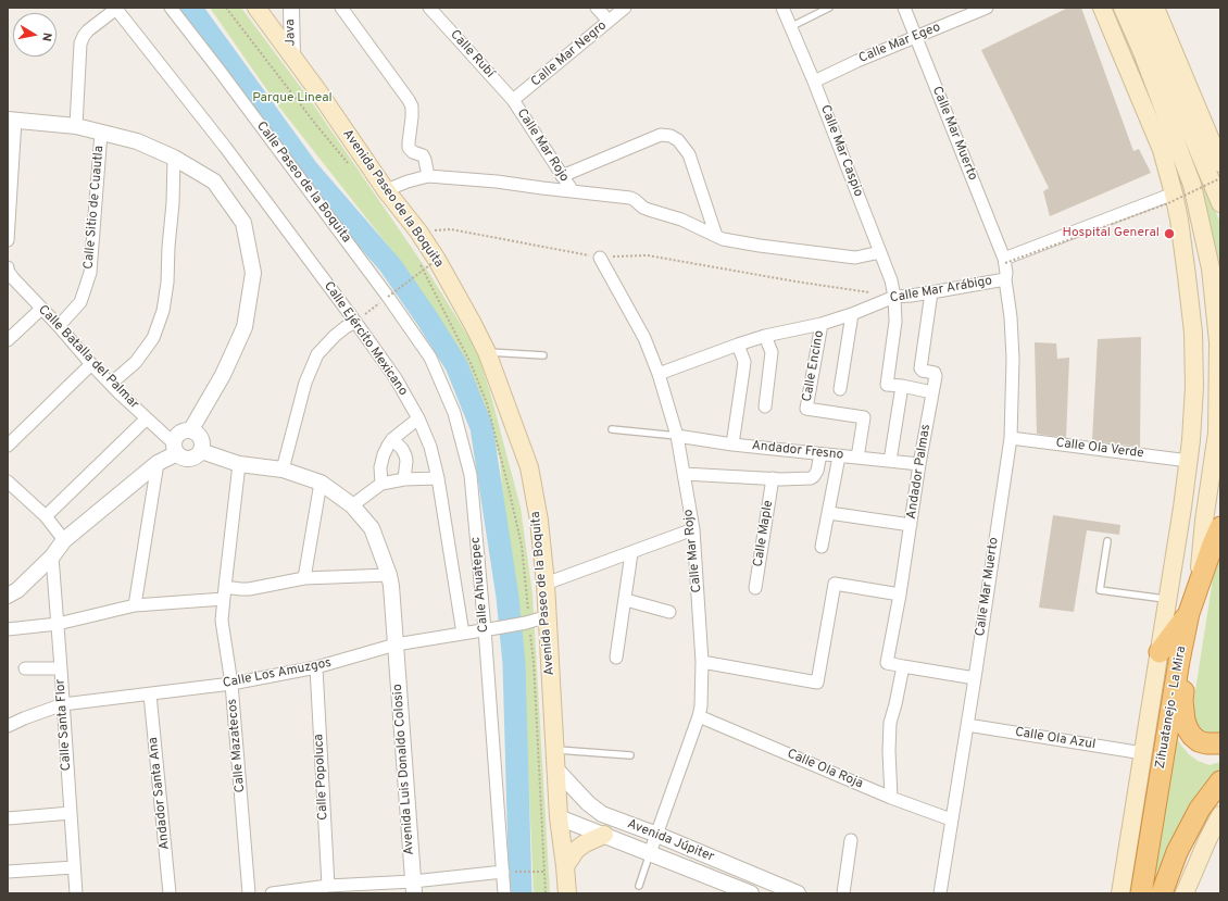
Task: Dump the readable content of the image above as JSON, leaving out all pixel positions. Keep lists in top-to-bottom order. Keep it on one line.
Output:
{"streets":{"highway":["Zihuatanejo - La Mira"],"main road":["Avenida Paseo de la Boquita"],"street":["Java","Calle Mar Egeo","Calle Rubí","Calle Mar Negro","Calle Mar Muerto","Calle Mar Rojo","Calle Mar Caspio","Calle Paseo de la Boquita","Calle Sitio de Cuautla","Calle Mar Arábigo","Calle Ejército Mexicano","Calle Batalla del Palmar","Calle Encino","Calle Ola Verde","Andador Fresno","Andador Palmas","Calle Maple","Calle Ahuatepec","Calle Los Amuzgos","Calle Santa Flor","Calle Ola Azul","Calle Mazatecos","Avenida Luis Donaldo Colosio","Calle Ola Roja","Calle Popoluca","Andador Santa Ana","Avenida Júpiter"]},"crossings":[["Java","Avenida Paseo de la Boquita"],["Calle Mar Egeo","Calle Mar Muerto"],["Calle Mar Egeo","Calle Mar Caspio"],["Calle Rubí","Calle Mar Negro"],["Calle Rubí","Calle Mar Rojo"],["Calle Mar Negro","Calle Mar Rojo"],["Calle Mar Muerto","Calle Mar Arábigo"],["Calle Mar Muerto","Calle Ola Verde"],["Calle Mar Muerto","Calle Ola Azul"],["Calle Mar Muerto","Calle Ola Roja"],["Calle Mar Rojo","Calle Mar Arábigo"],["Calle Mar Rojo","Andador Fresno"],["Calle Mar Rojo","Calle Ola Roja"],["Calle Mar Rojo","Avenida Júpiter"],["Calle Mar Caspio","Calle Mar Arábigo"],["Calle Paseo de la Boquita","Calle Ahuatepec"],["Avenida Paseo de la Boquita","Calle Los Amuzgos"],["Avenida Paseo de la Boquita","Avenida Júpiter"],["Calle Sitio de Cuautla","Calle Batalla del Palmar"],["Calle Mar Arábigo","Calle Encino"],["Calle Mar Arábigo","Andador Palmas"],["Calle Ejército Mexicano","Calle Los Amuzgos"],["Calle Batalla del Palmar","Avenida Luis Donaldo Colosio"],["Calle Encino","Andador Fresno"],["Andador Fresno","Andador Palmas"],["Calle Ahuatepec","Calle Los Amuzgos"],["Calle Los Amuzgos","Calle Santa Flor"],["Calle Los Amuzgos","Calle Mazatecos"],["Calle Los Amuzgos","Avenida Luis Donaldo Colosio"],["Calle Los Amuzgos","Calle Popoluca"],["Calle Los Amuzgos","Andador Santa Ana"],["Calle Mazatecos","Avenida Luis Donaldo Colosio"]],"parks":["Parque Lineal"],"places":["Hospital General"],"north":"right"}
